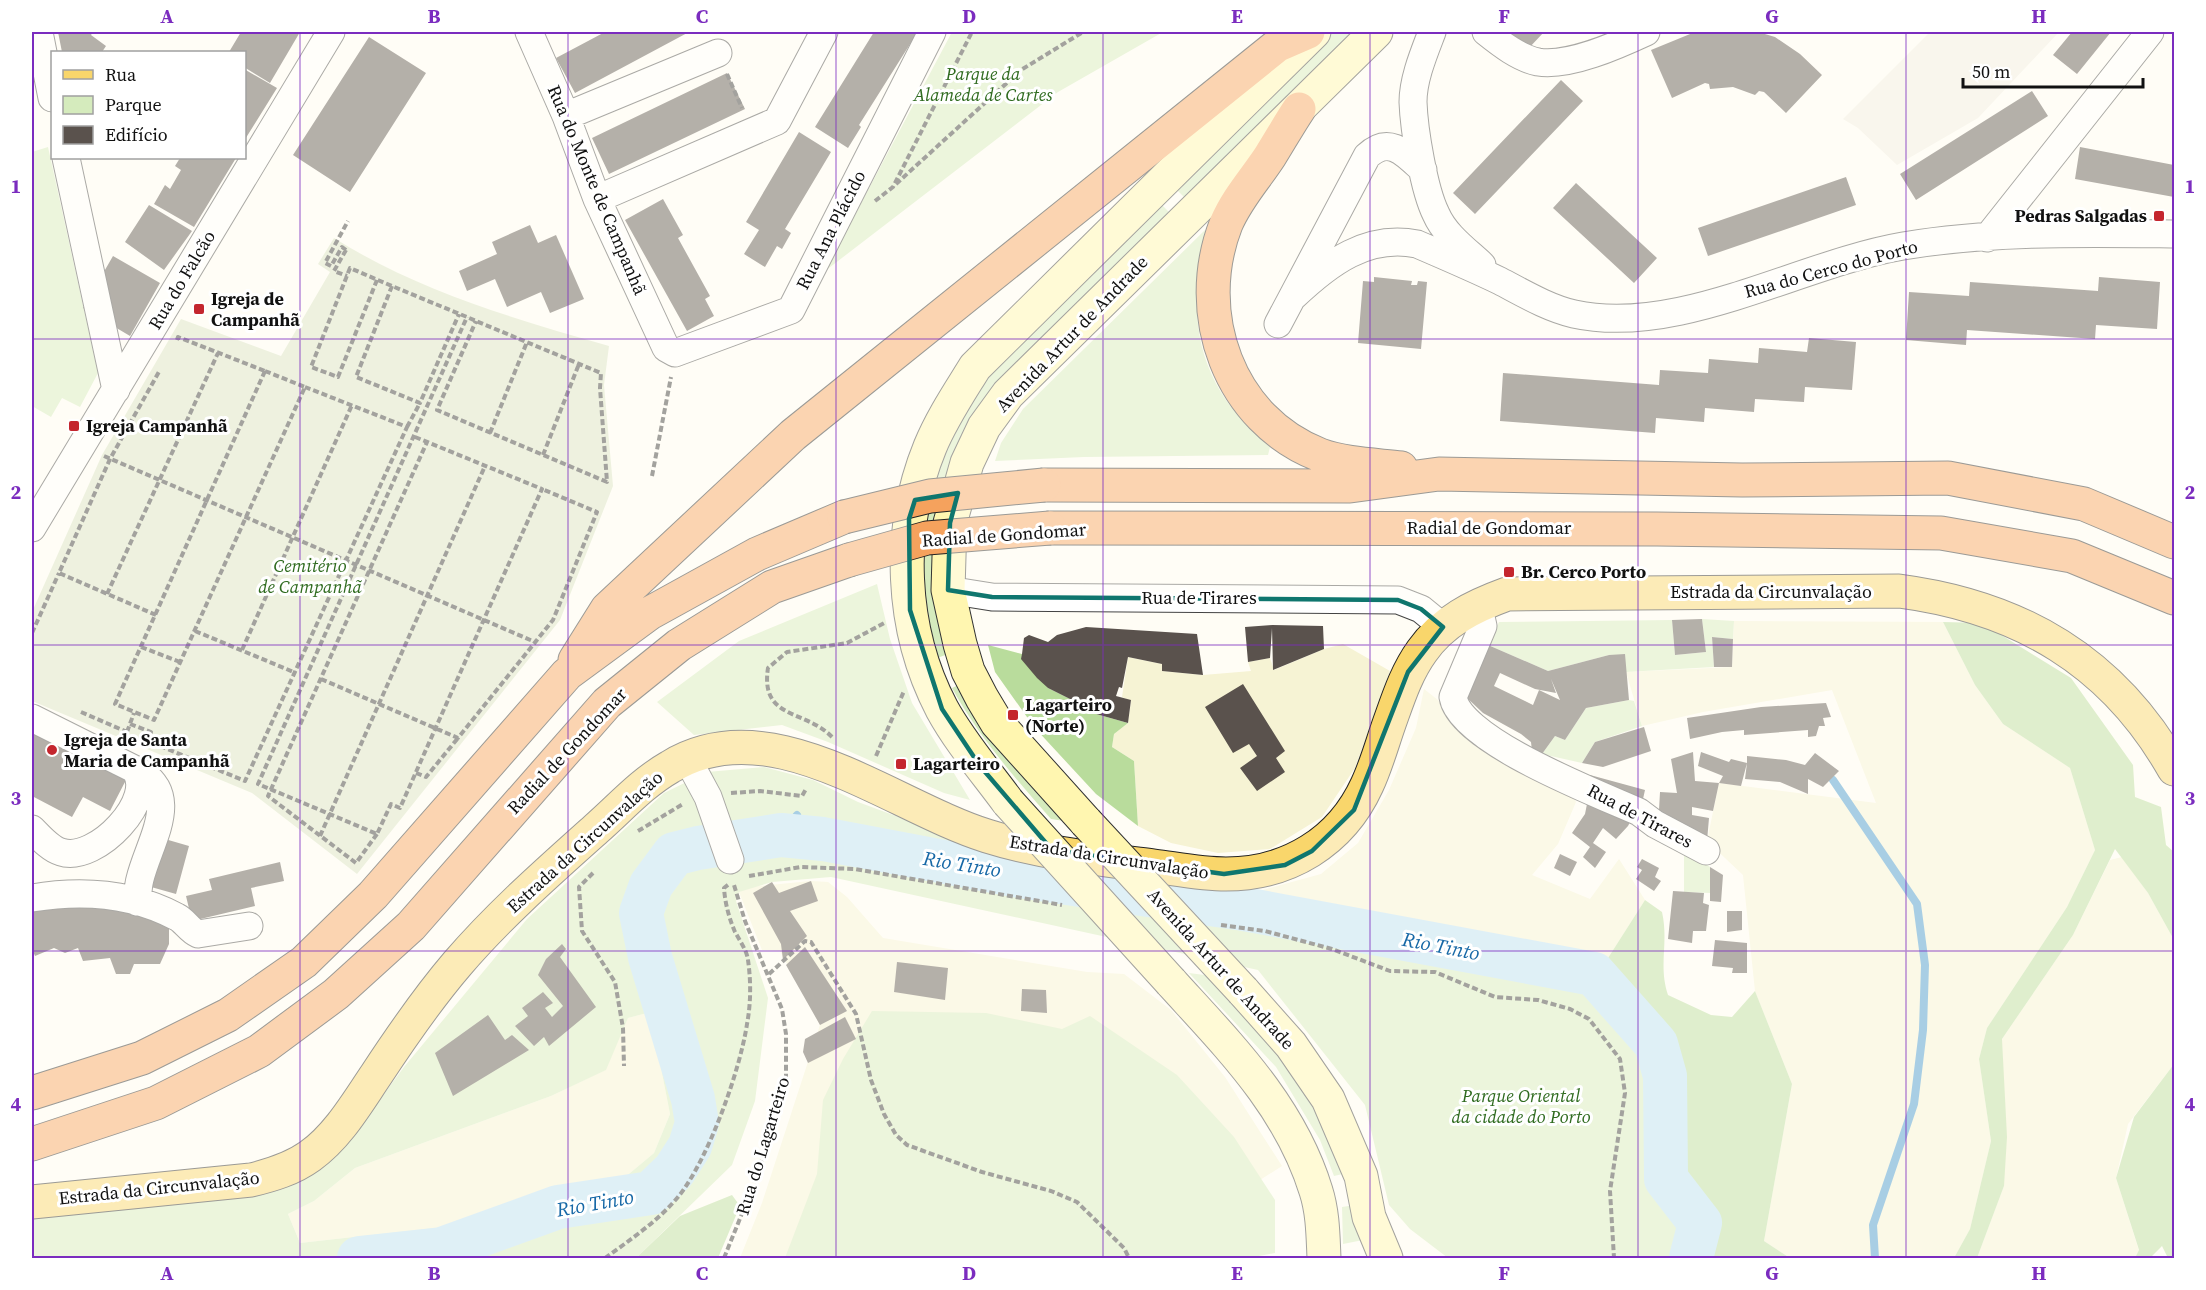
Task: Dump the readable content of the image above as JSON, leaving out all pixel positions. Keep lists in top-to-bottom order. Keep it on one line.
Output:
{"streets":{"highway":["Radial de Gondomar"],"main road":["Avenida Artur de Andrade","Estrada da Circunvalação"],"street":["Rua do Monte de Campanhã","Rua Ana Plácido","Rua do Cerco do Porto","Rua do Falcão","Rua de Tirares"],"path":["Rua do Lagarteiro"]},"crossings":[["Rua do Monte de Campanhã","Rua Ana Plácido"],["Avenida Artur de Andrade","Rua de Tirares"],["Estrada da Circunvalação","Rua de Tirares"]],"water":["Rio Tinto"],"parks":["Parque da Alameda de Cartes","Cemitério de Campanhã","Parque Oriental da cidade do Porto"],"places":{"transit":["Pedras Salgadas","Igreja de Campanhã","Igreja Campanhã","Br. Cerco Porto","Lagarteiro (Norte)","Lagarteiro"],"other":["Igreja de Santa Maria de Campanhã"]},"legend":["Rua","Parque","Edifício"],"scale_bar":"50 m","grid":{"columns":["A","B","C","D","E","F","G","H"],"rows":["1","2","3","4"]}}
